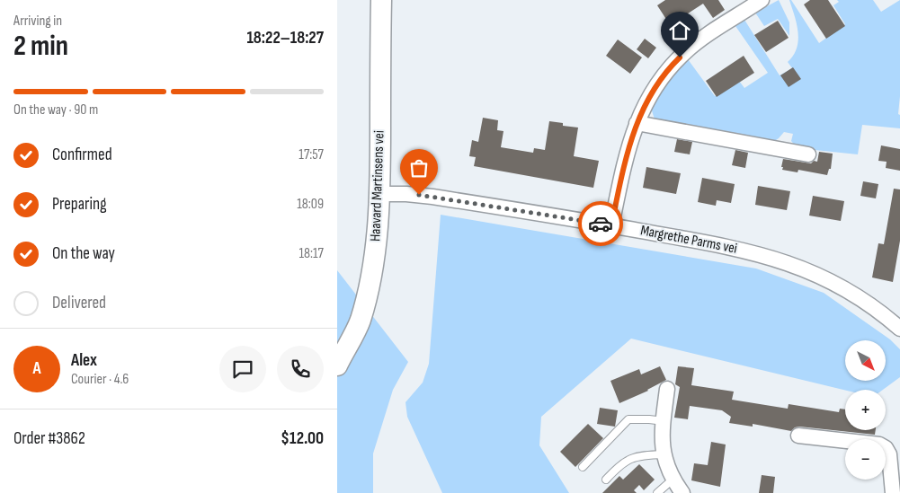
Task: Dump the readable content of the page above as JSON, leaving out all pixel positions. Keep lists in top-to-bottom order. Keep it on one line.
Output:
{"streets":{"street":["Haavard Martinsens vei","Margrethe Parms vei"]},"crossings":[["Haavard Martinsens vei","Margrethe Parms vei"]],"north":"bottom right","page":{"heading":["2 min","Arriving in","18:22–18:27"],"panel":["Alex","Courier · 4.6","Order #3862","$12.00"],"bar":"On the way · 90 m","list":[["Confirmed","17:57"],["Preparing","18:09"],["On the way","18:17"],"Delivered"],"map_buttons":["+","−"],"round":"A"}}
